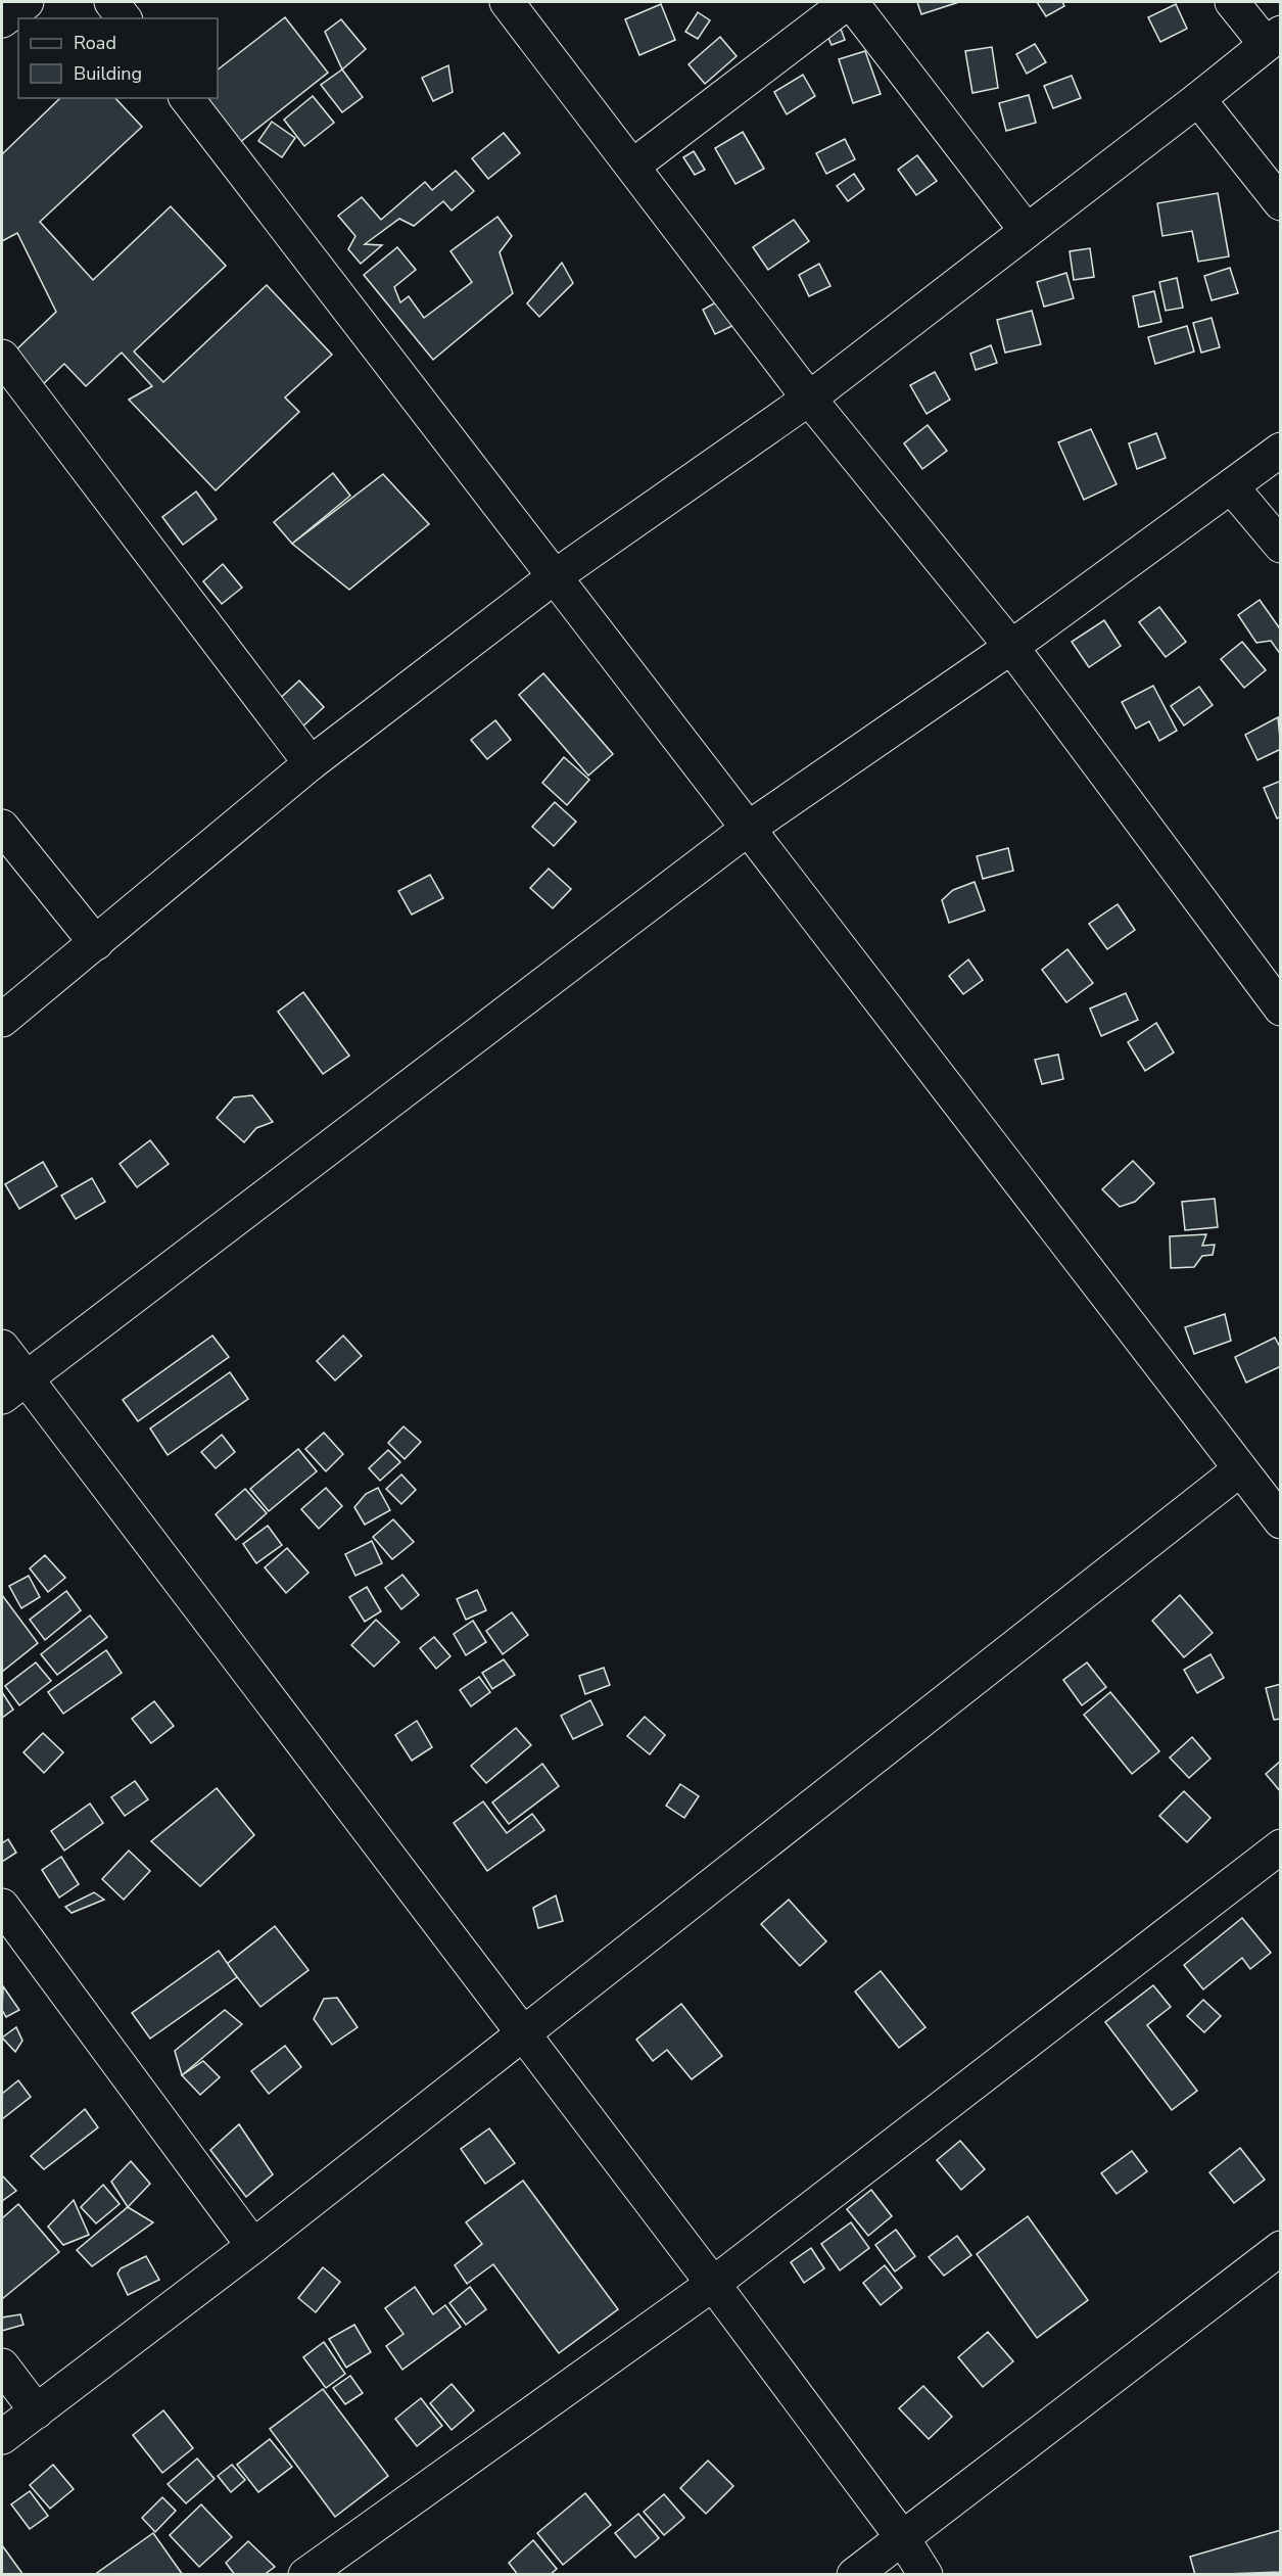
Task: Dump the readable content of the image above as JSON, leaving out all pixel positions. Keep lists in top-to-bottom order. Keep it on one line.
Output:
{"legend":["Road","Building"]}
